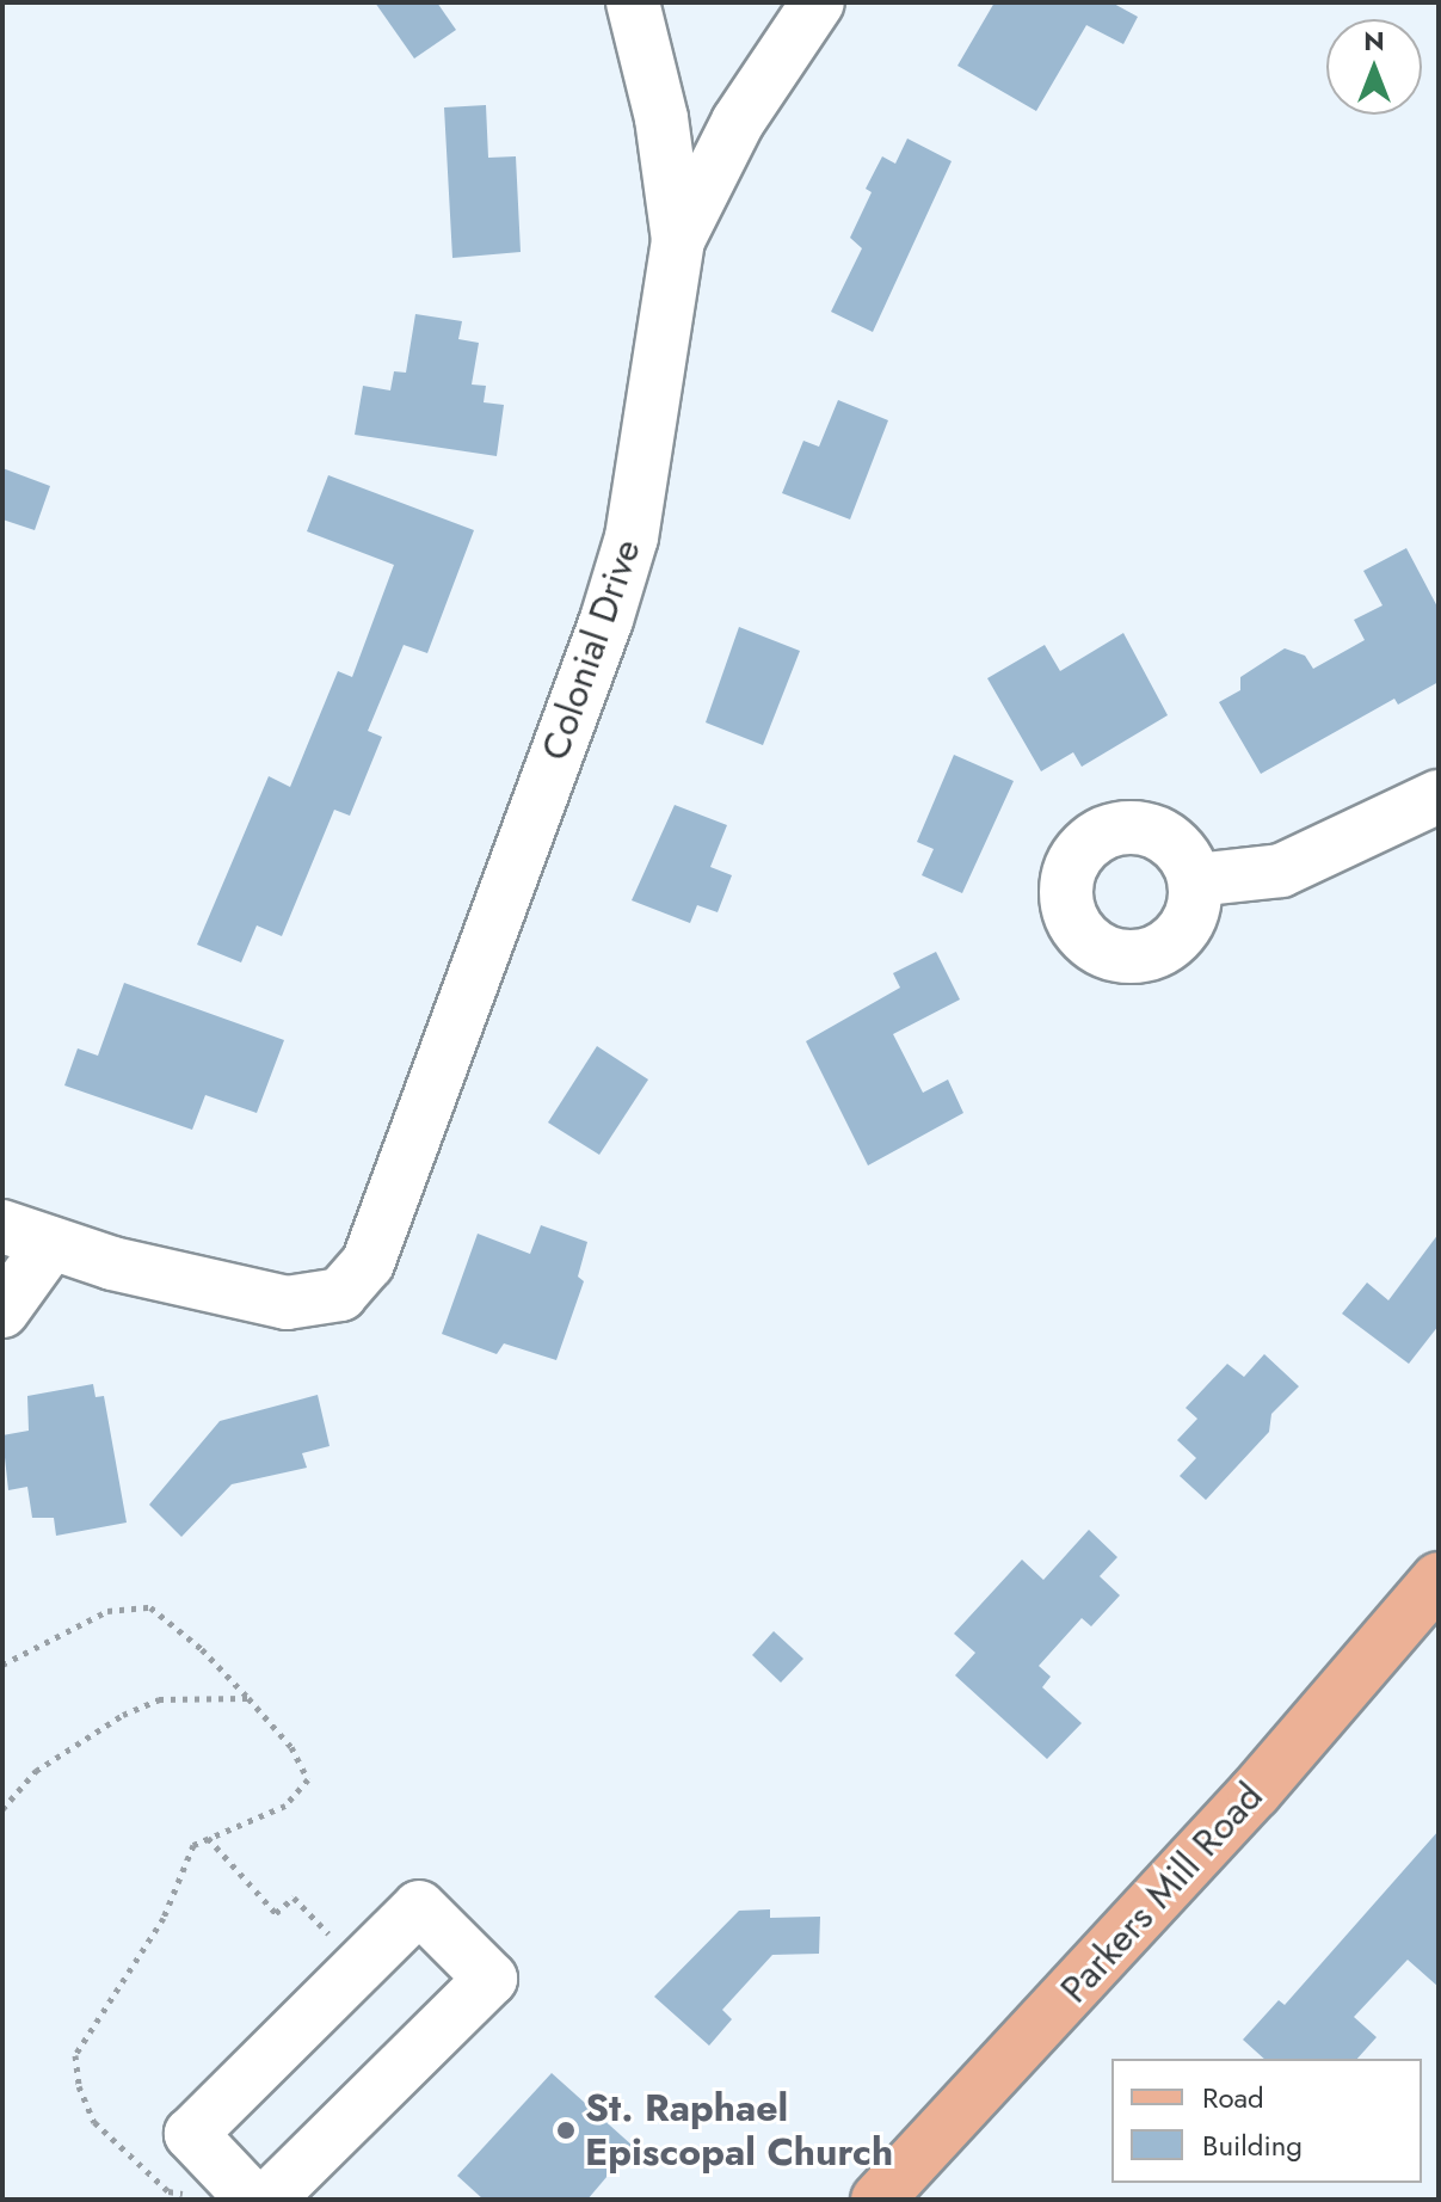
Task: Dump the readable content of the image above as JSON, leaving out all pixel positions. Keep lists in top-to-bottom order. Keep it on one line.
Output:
{"streets":{"main road":["Parkers Mill Road"],"street":["Colonial Drive"]},"places":["St. Raphael Episcopal Church"],"legend":["Road","Building"],"north":"top"}
